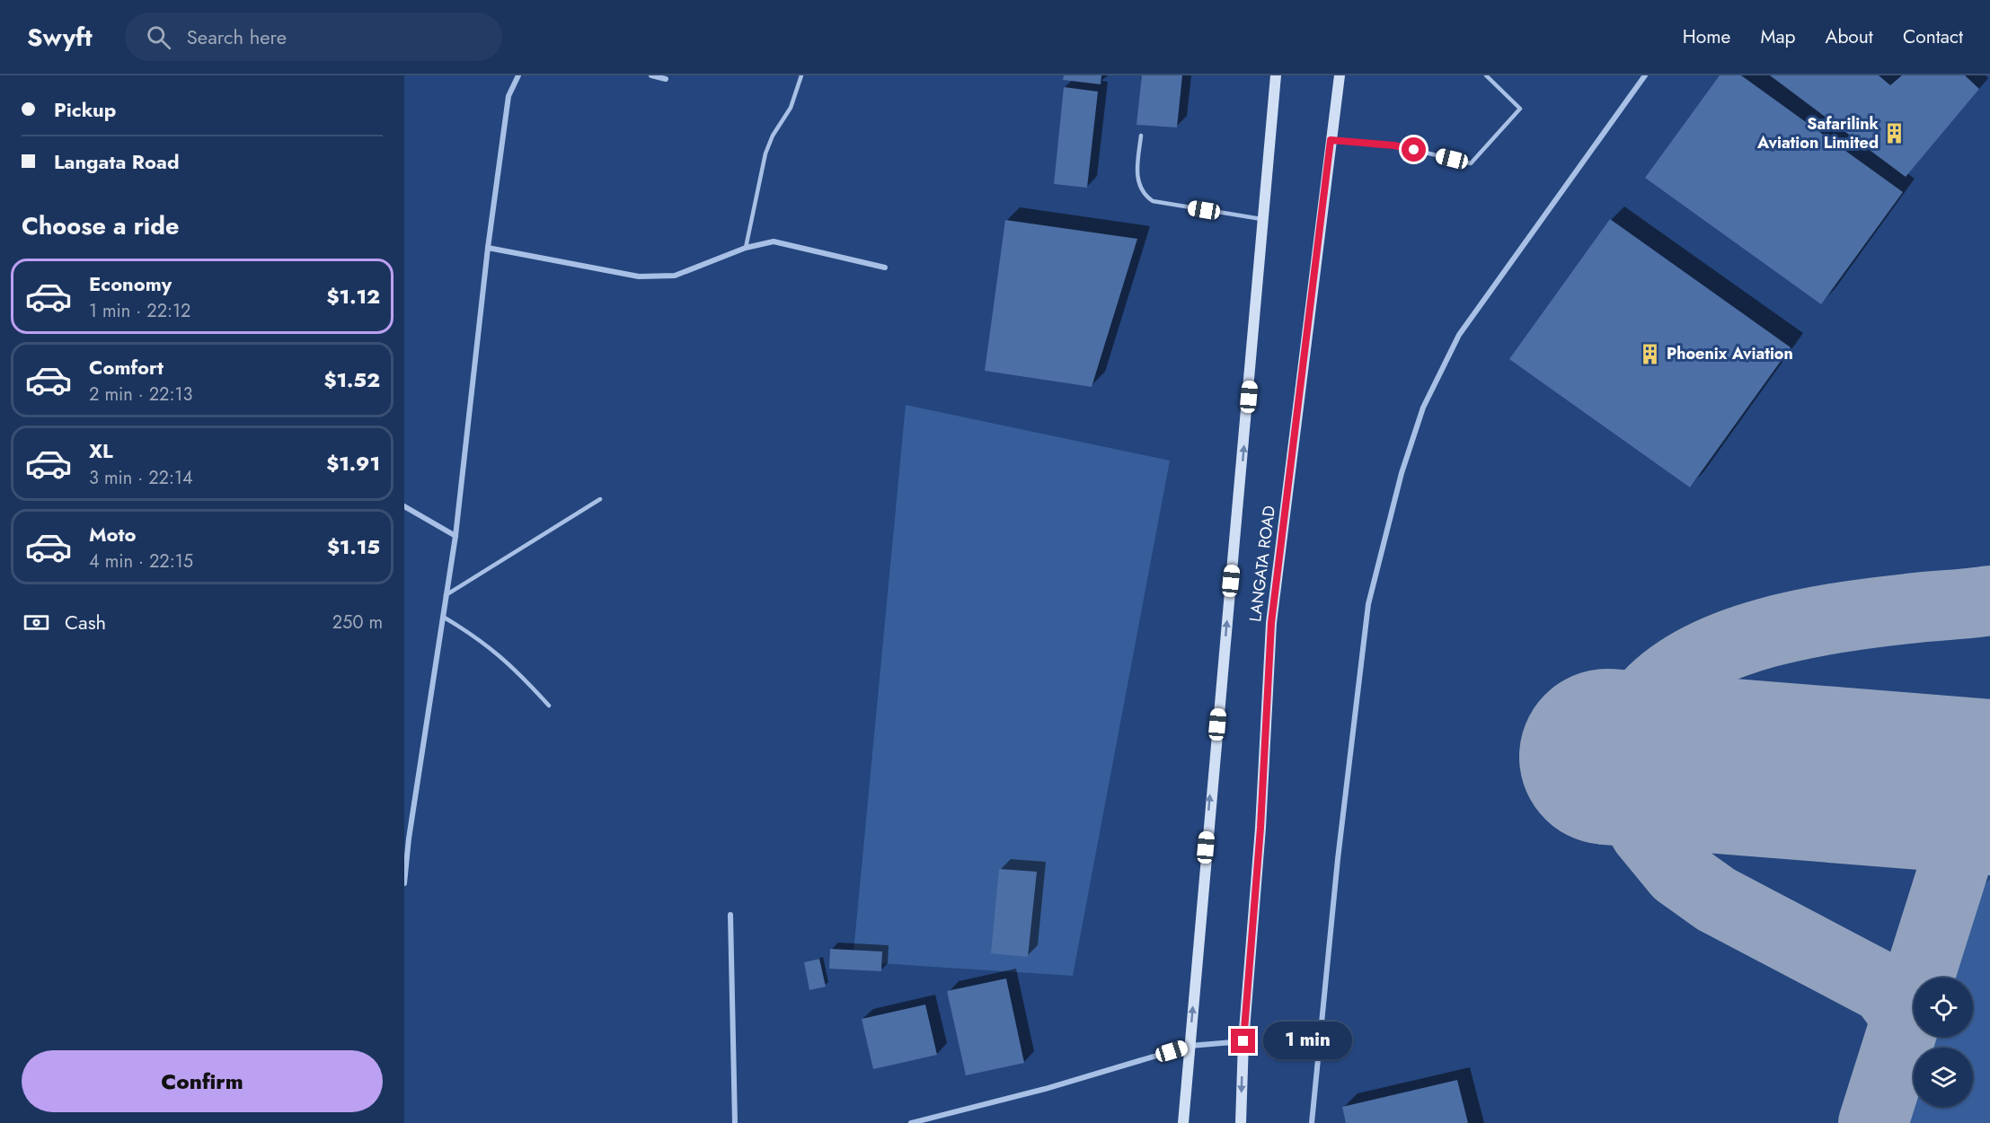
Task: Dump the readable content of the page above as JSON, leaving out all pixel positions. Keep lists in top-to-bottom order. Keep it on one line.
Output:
{"streets":{"main road":["LANGATA ROAD"]},"places":{"building":["Safarilink Aviation Limited","Phoenix Aviation"]},"page":{"header":"Swyft","search":"Search here","nav":["Home","Map","About","Contact"],"banner":["Pickup","Langata Road"],"heading":"Choose a ride","list":[{"name":"Economy","note":"1 min · 22:12","value":"$1.12"},{"name":"Comfort","note":"2 min · 22:13","value":"$1.52"},{"name":"XL","note":"3 min · 22:14","value":"$1.91"},{"name":"Moto","note":"4 min · 22:15","value":"$1.15"}],"pay":["Cash","250 m"],"bubble":"1 min","buttons":"Confirm"}}
